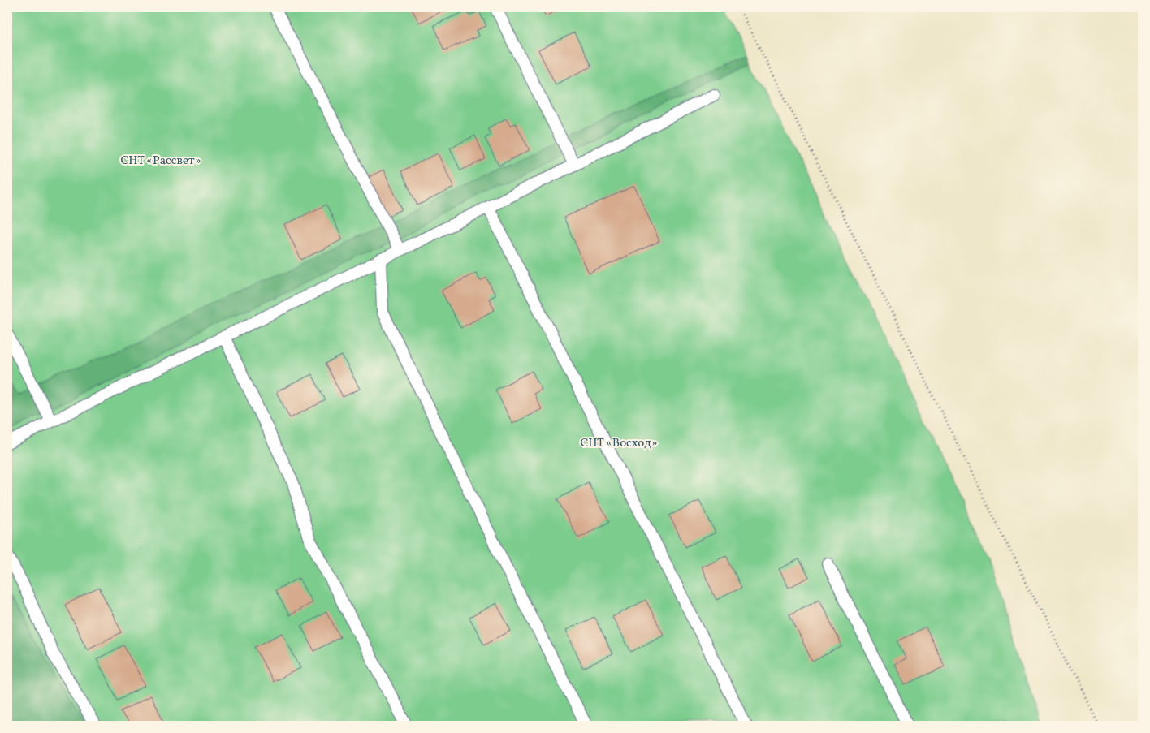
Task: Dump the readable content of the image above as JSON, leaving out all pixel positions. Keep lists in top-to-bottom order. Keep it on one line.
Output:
{"parks":["СНТ «Рассвет»","СНТ «Восход»"]}
